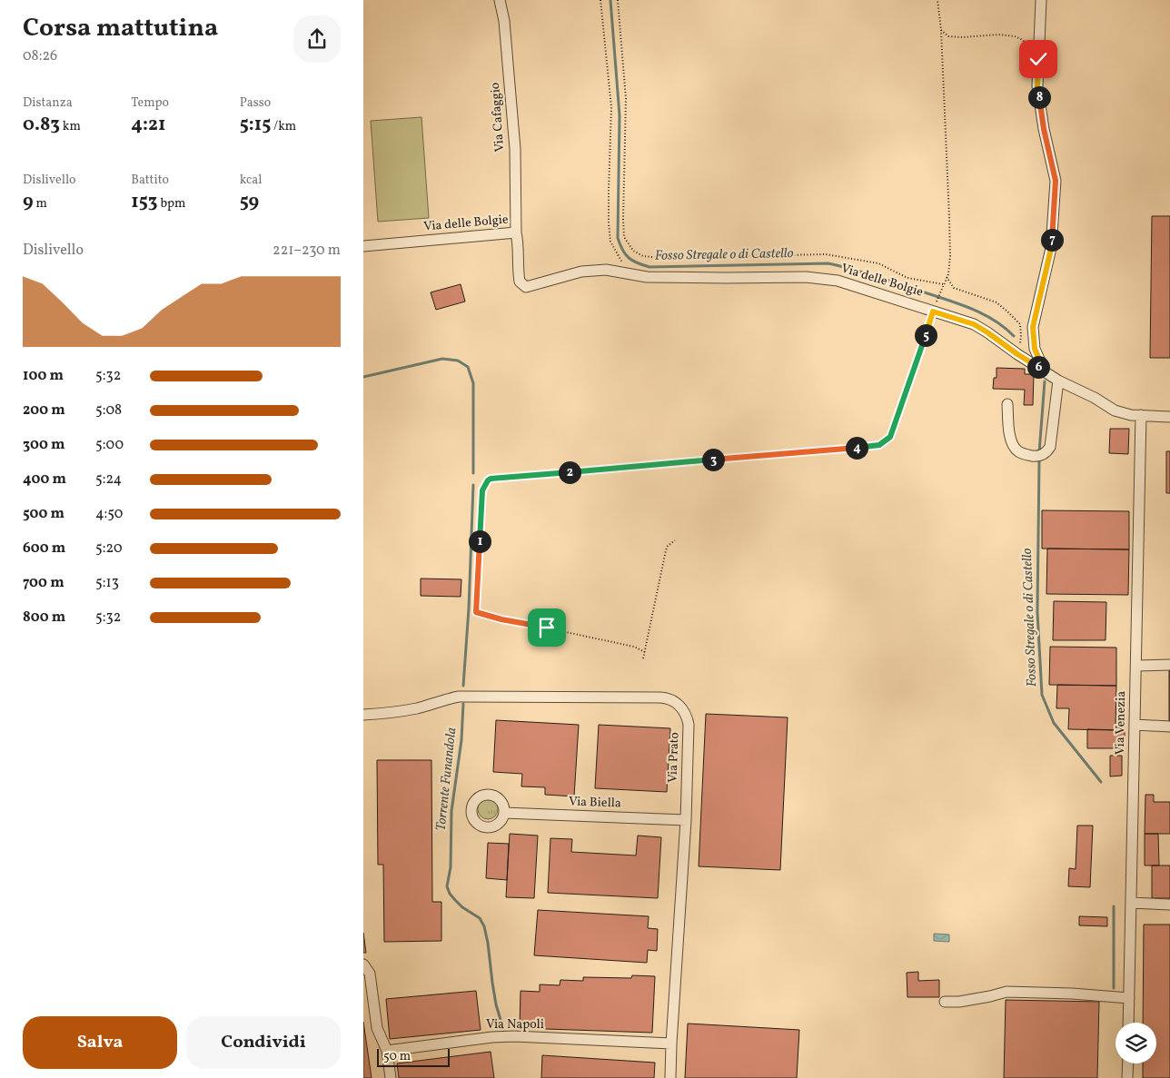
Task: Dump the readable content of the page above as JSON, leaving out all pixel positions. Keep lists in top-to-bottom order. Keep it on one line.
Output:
{"streets":{"street":["Via Cafaggio","Via delle Bolgie","Via Venezia","Via Prato","Via Biella","Via Napoli"]},"crossings":[["Via Cafaggio","Via delle Bolgie"],["Via delle Bolgie","Via Venezia"],["Via Prato","Via Biella"],["Via Prato","Via Napoli"]],"water":["Fosso Stregale o di Castello","Torrente Funandola"],"scale_bar":"50 m","page":{"heading":["Corsa mattutina","08:26"],"stats":[["Distanza","0.83 km"],["Tempo","4:21"],["Passo","5:15 /km"],["Dislivello","9 m"],["Battito","153 bpm"],["kcal","59"]],"pins":["8","7","5","6","4","3","2","1"],"chart":["Dislivello","221–230 m"],"list":[{"name":"100 m","note":"5:32"},{"name":"200 m","note":"5:08"},{"name":"300 m","note":"5:00"},{"name":"400 m","note":"5:24"},{"name":"500 m","note":"4:50"},{"name":"600 m","note":"5:20"},{"name":"700 m","note":"5:13"},{"name":"800 m","note":"5:32"}],"buttons":["Salva","Condividi"],"scale":"50 m"}}
